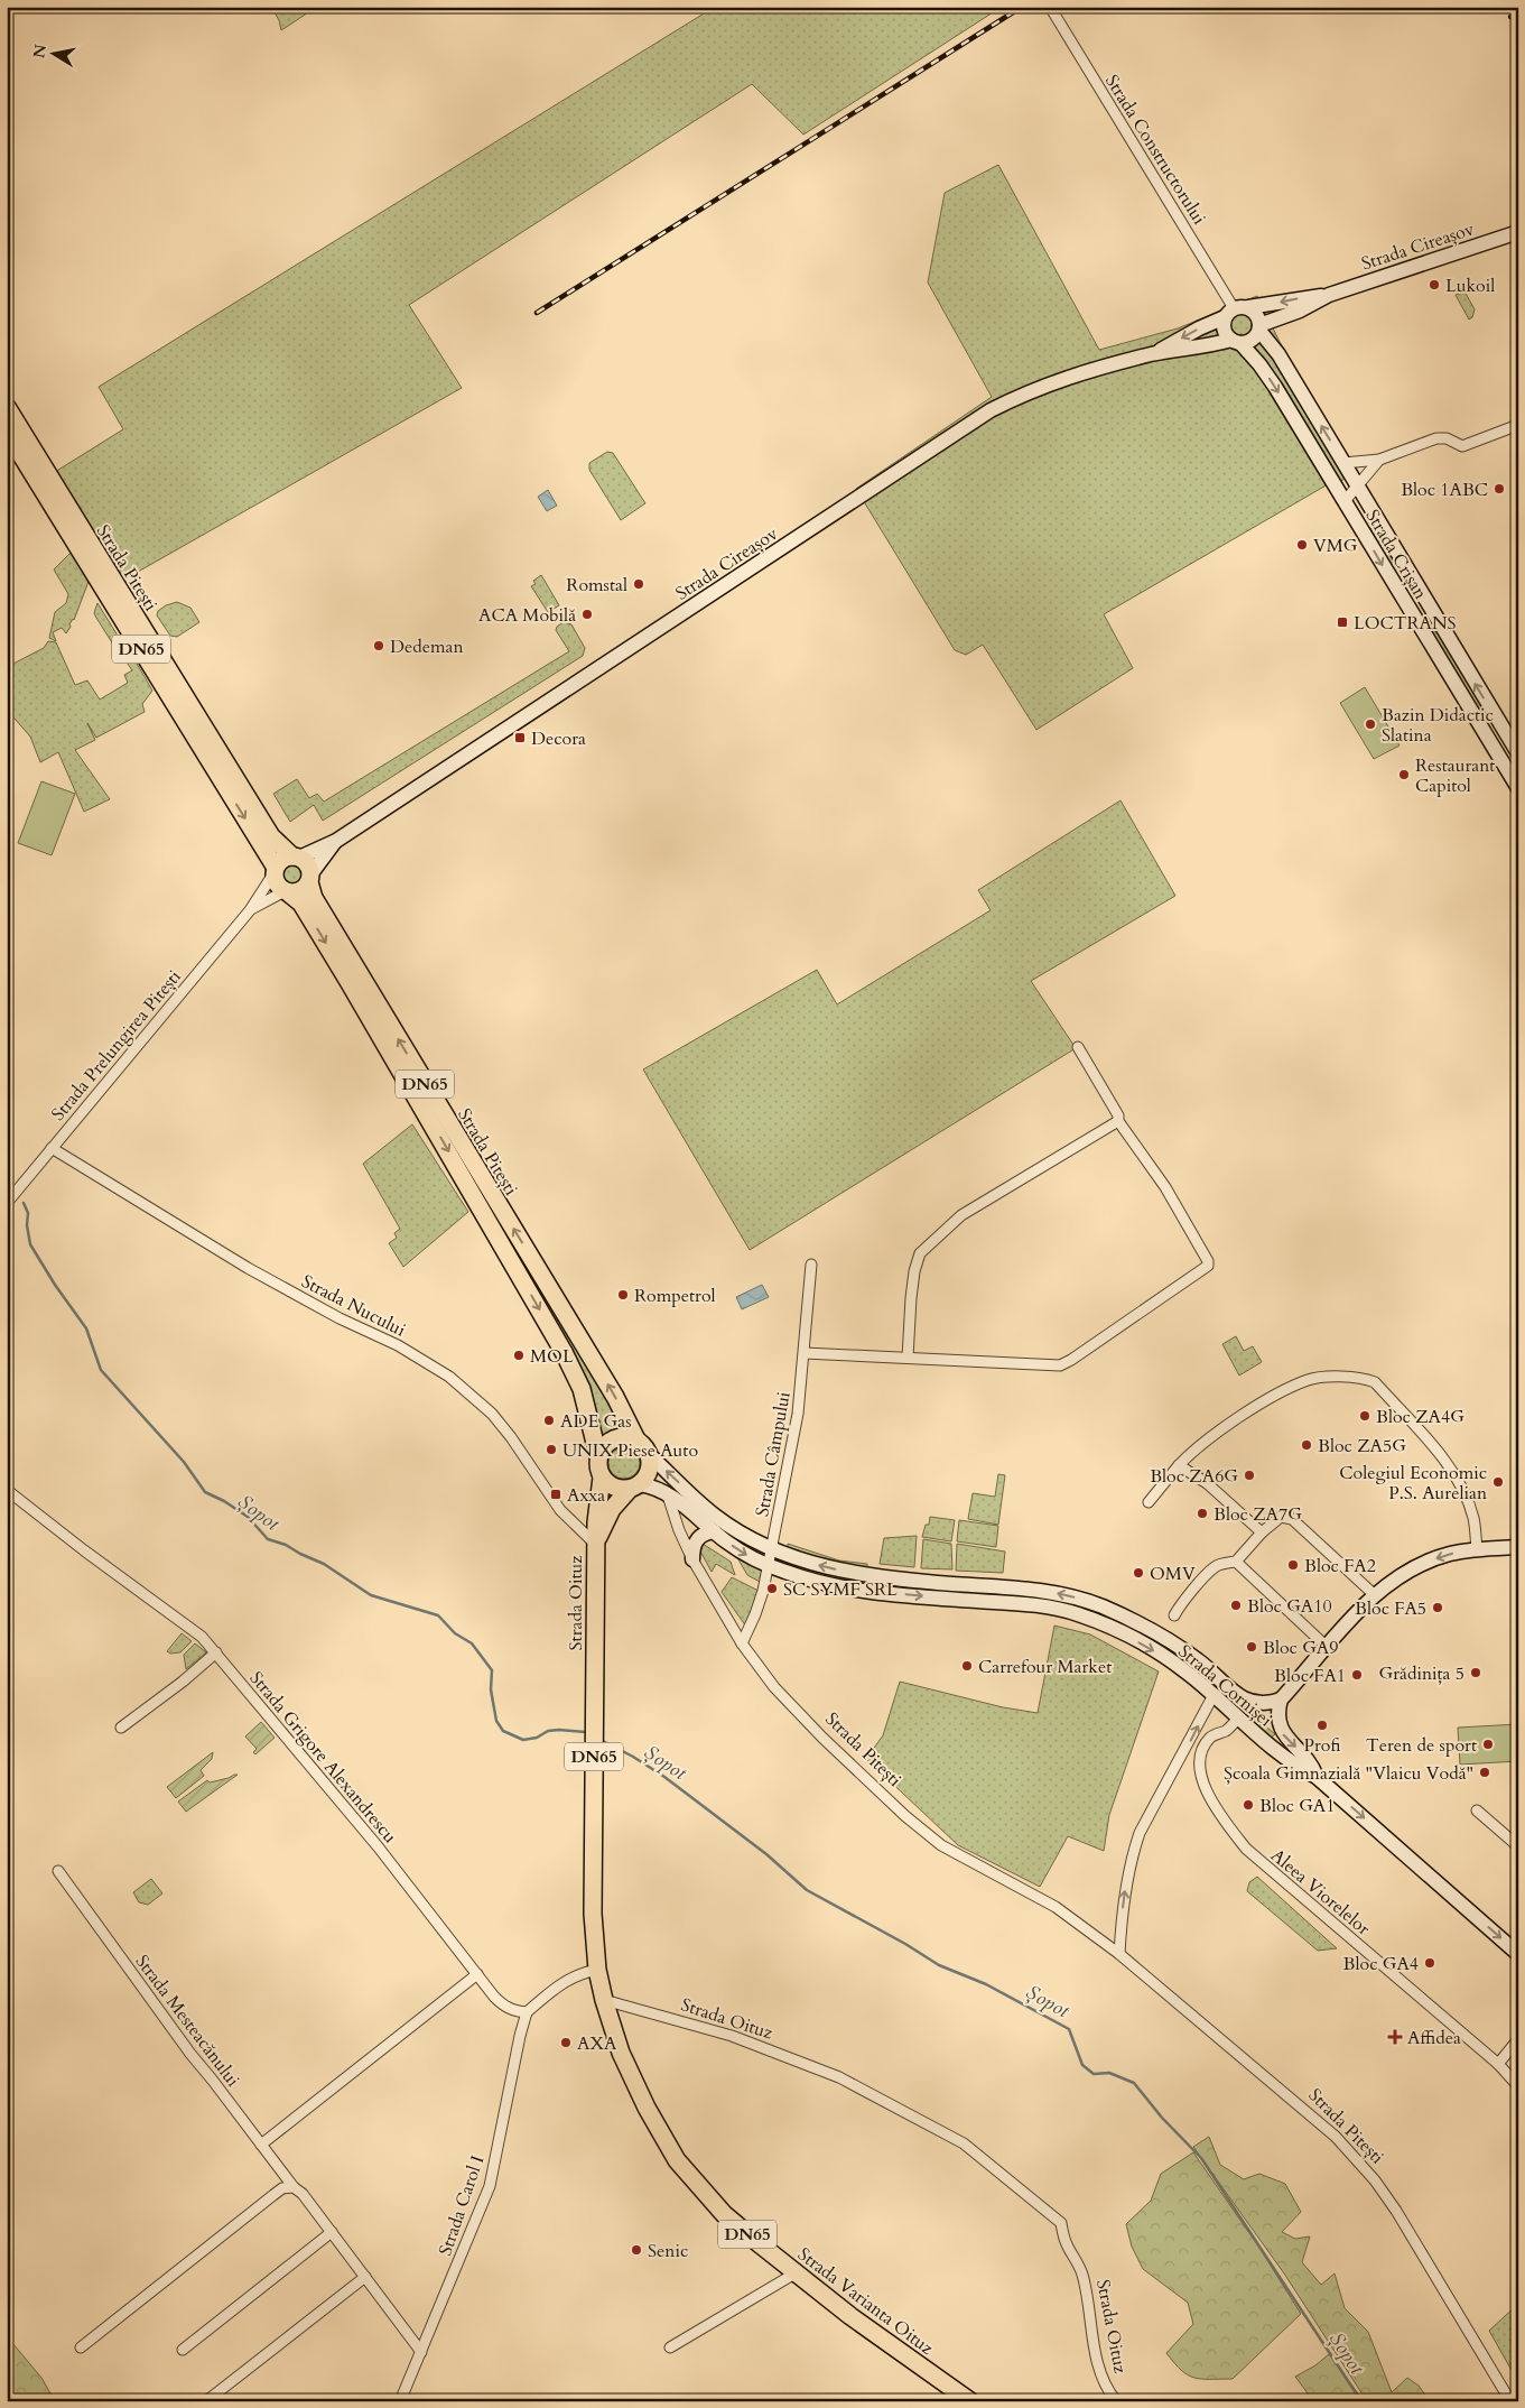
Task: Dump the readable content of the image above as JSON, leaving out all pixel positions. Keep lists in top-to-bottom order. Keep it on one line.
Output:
{"streets":{"main road":["Strada Cireașov","Strada Crișan","Strada Pitești","DN65","Strada Oituz","Strada Cornișei","Strada Varianta Oituz"],"street":["Strada Constructorului","Strada Prelungirea Pitești","Strada Nucului","Strada Câmpului","Strada Grigore Alexandrescu","Aleea Viorelelor","Strada Mesteacănului","Strada Carol I"]},"crossings":[["Strada Constructorului","Strada Cireașov"],["Strada Constructorului","Strada Crișan"],["Strada Cireașov","Strada Crișan"],["Strada Cireașov","Strada Pitești"],["Strada Cireașov","Strada Prelungirea Pitești"],["Strada Pitești","Strada Prelungirea Pitești"],["Strada Pitești","Strada Câmpului"],["Strada Pitești","Strada Oituz"],["Strada Pitești","Strada Cornișei"],["Strada Prelungirea Pitești","Strada Nucului"],["Strada Nucului","Strada Oituz"],["Strada Câmpului","Strada Cornișei"],["Strada Oituz","Strada Cornișei"],["Strada Oituz","Strada Varianta Oituz"],["Strada Cornișei","Aleea Viorelelor"],["Strada Grigore Alexandrescu","Strada Carol I"],["Strada Mesteacănului","Strada Carol I"]],"water":["Șopot"],"places":{"other":["Lukoil","Bloc 1ABC","VMG","Romstal","ACA Mobilă","Dedeman","Bazin Didactic Slatina","Restaurant Capitol","Rompetrol","MOL","Bloc ZA4G","ADE Gas","Bloc ZA5G","UNIX Piese Auto","Bloc ZA6G","Colegiul Economic P.S. Aurelian","Bloc ZA7G","Bloc FA2","OMV","SC SYMF SRL","Bloc GA10","Bloc FA5","Bloc GA9","Carrefour Market","Grădinița 5","Bloc FA1","Profi","Teren de sport","Școala Gimnazială \"Vlaicu Vodă\"","Bloc GA1","Bloc GA4","AXA","Senic"],"transit":["LOCTRANS","Decora","Axxa"],"health":["Affidea"]},"north":"left"}
